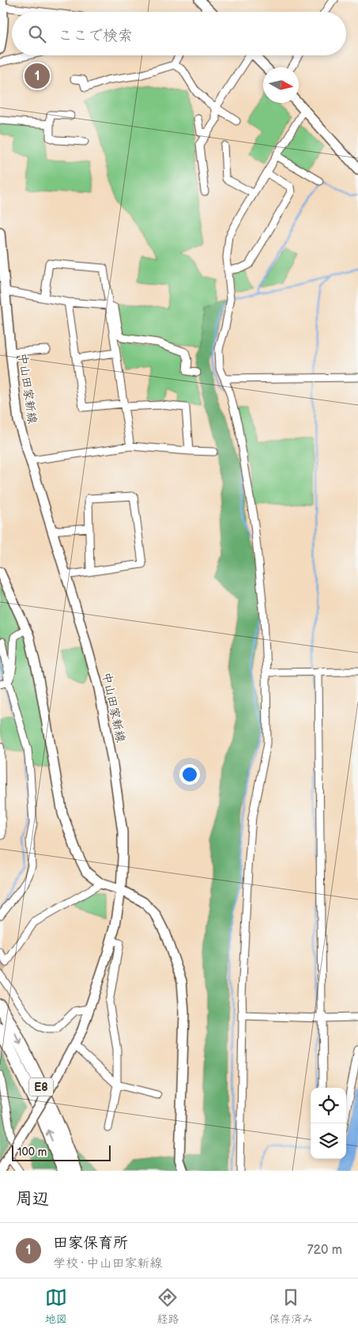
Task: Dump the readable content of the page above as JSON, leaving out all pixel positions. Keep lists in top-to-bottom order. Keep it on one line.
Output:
{"streets":{"highway":["E8"],"main road":["中山田家新線"]},"scale_bar":"100 m","north":"right","page":{"search":"ここで検索","pins":"1","scale":"100 m","heading":"周辺","list":[{"mark":"1","name":"田家保育所","note":"学校 · 中山田家新線","value":"720 m"}],"nav":["地図","経路","保存済み"]}}
